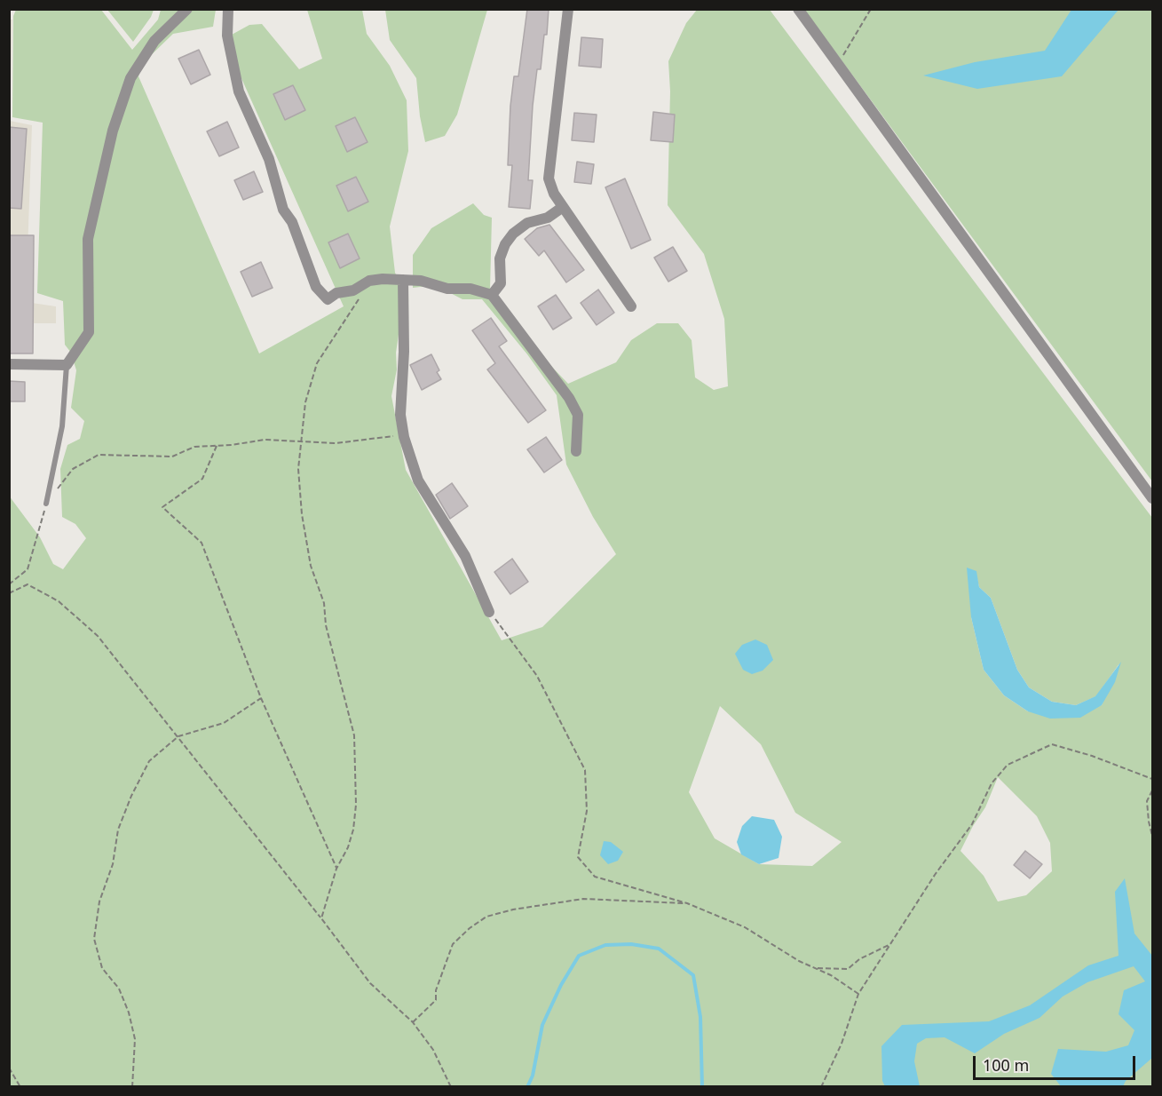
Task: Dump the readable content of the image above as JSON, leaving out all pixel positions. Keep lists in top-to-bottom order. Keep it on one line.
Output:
{"scale_bar":"100 m"}
